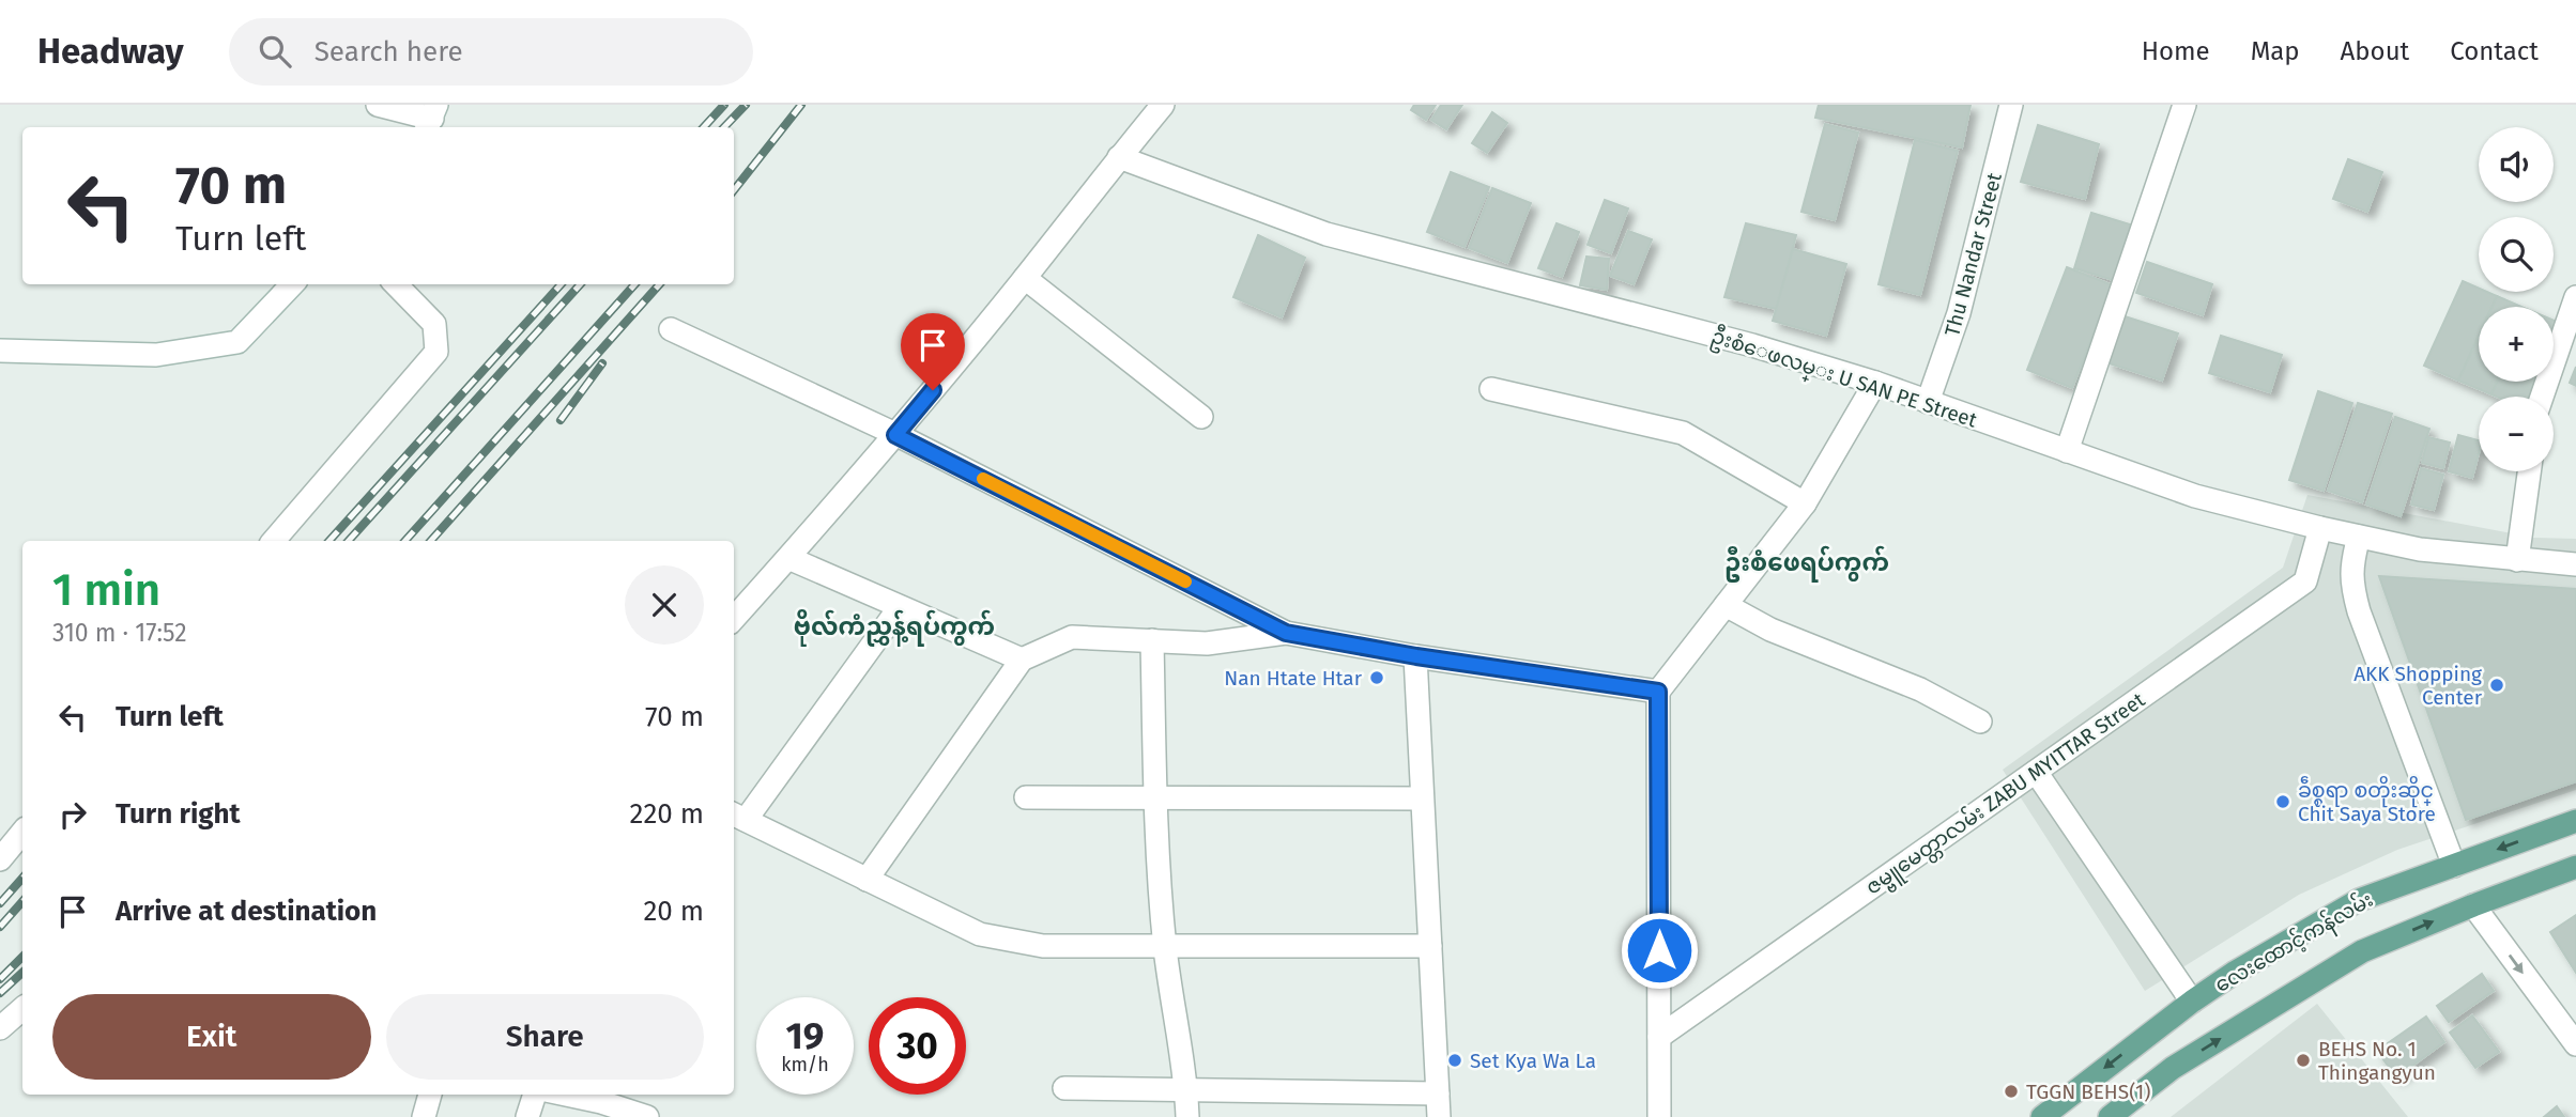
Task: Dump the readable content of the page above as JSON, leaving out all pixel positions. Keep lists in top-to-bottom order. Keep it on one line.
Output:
{"streets":{"main road":["လေးထောင့်ကန်လမ်း"],"street":["Thu Nandar Street","ဦးစံေဖလမ္း U SAN PE Street","ဇမ္ဗူမေတ္တာလမ်း ZABU MYITTAR Street"]},"crossings":[["Thu Nandar Street","ဦးစံေဖလမ္း U SAN PE Street"],["ဦးစံေဖလမ္း U SAN PE Street","ဇမ္ဗူမေတ္တာလမ်း ZABU MYITTAR Street"]],"districts":["ဦးစံဖေရပ်ကွက်","ဗိုလ်ကံညွှန့်ရပ်ကွက်"],"places":["Nan Htate Htar","AKK Shopping Center","ခဵစ္စရာ စတိုးဆိုင္ Chit Saya Store","Set Kya Wa La","BEHS No. 1 Thingangyun","TGGN BEHS(1)"],"page":{"header":"Headway","search":"Search here","nav":["Home","Map","About","Contact"],"map_buttons":["+","−"],"turn":["70 m","Turn left"],"heading":["1 min","310 m · 17:52"],"list":[{"name":"Turn left","value":"70 m"},{"name":"Turn right","value":"220 m"},{"name":"Arrive at destination","value":"20 m"}],"buttons":["Exit","Share"],"speed":"19 km/h","limit":"30"}}
